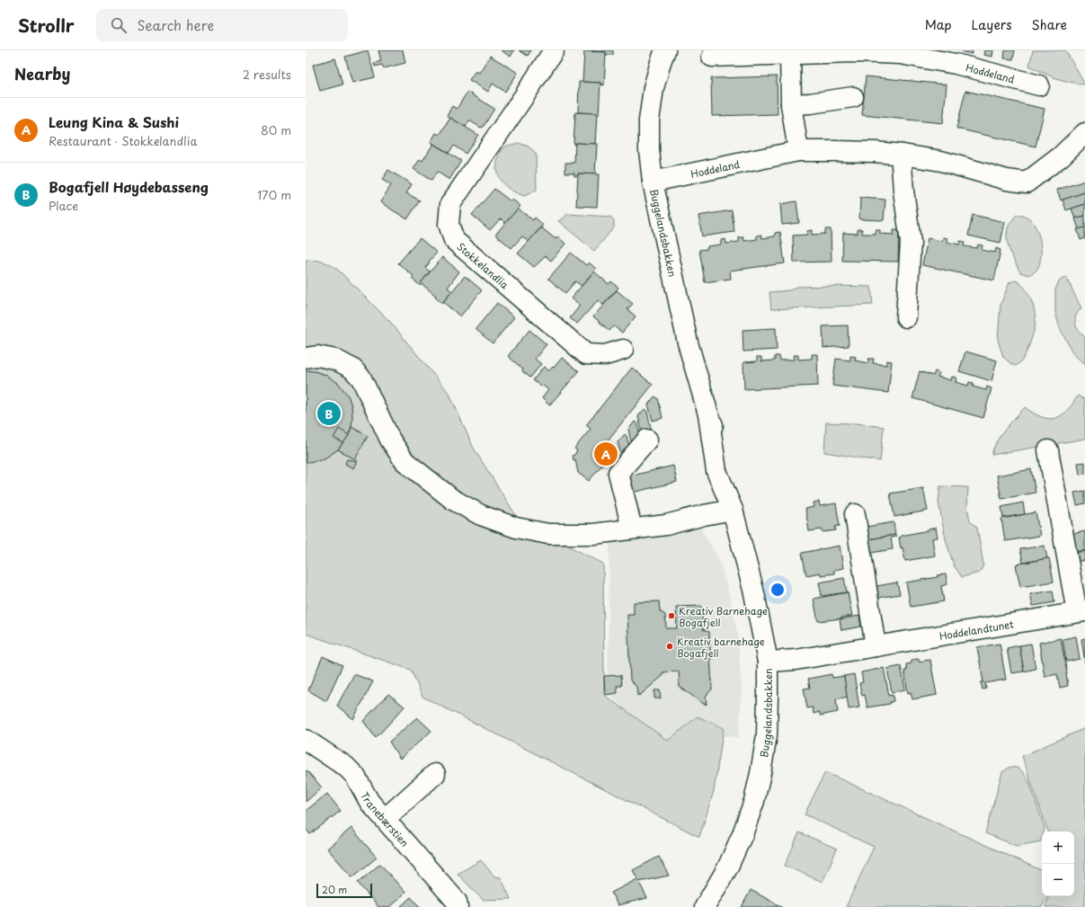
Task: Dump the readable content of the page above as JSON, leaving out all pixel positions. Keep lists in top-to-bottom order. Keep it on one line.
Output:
{"streets":{"street":["Hoddeland","Buggelandsbakken","Stokkelandlia","Hoddelandtunet","Tranebærstien"]},"crossings":[["Hoddeland","Buggelandsbakken"],["Buggelandsbakken","Hoddelandtunet"]],"places":["Kreativ Barnehage Bogafjell","Kreativ barnehage Bogafjell"],"scale_bar":"20 m","page":{"header":"Strollr","search":"Search here","nav":["Map","Layers","Share"],"heading":["Nearby","2 results"],"list":[{"mark":"A","name":"Leung Kina & Sushi","note":"Restaurant · Stokkelandlia","value":"80 m"},{"mark":"B","name":"Bogafjell Høydebasseng","note":"Place","value":"170 m"}],"pins":["B","A"],"map_buttons":["+","−"],"scale":"20 m"}}
